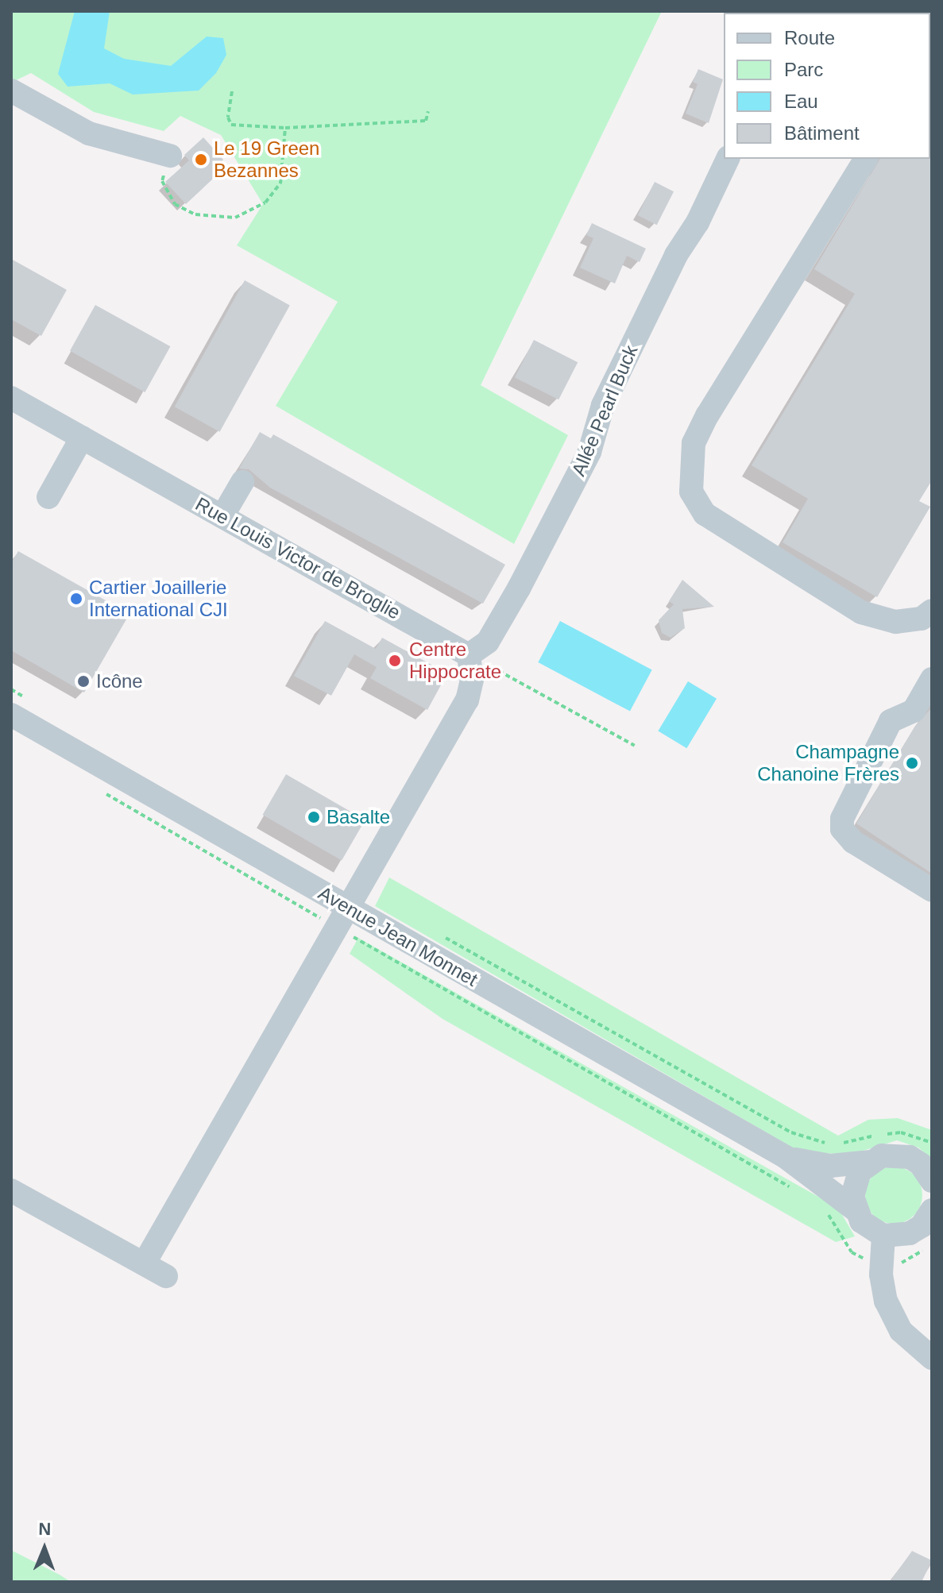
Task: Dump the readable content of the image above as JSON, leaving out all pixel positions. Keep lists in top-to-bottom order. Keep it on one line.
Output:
{"streets":{"street":["Allée Pearl Buck","Rue Louis Victor de Broglie","Avenue Jean Monnet"]},"crossings":[["Allée Pearl Buck","Rue Louis Victor de Broglie"]],"places":["Le 19 Green Bezannes","Cartier Joaillerie International CJI","Centre Hippocrate","Icône","Champagne Chanoine Frères","Basalte"],"legend":["Route","Parc","Eau","Bâtiment"],"north":"top"}
